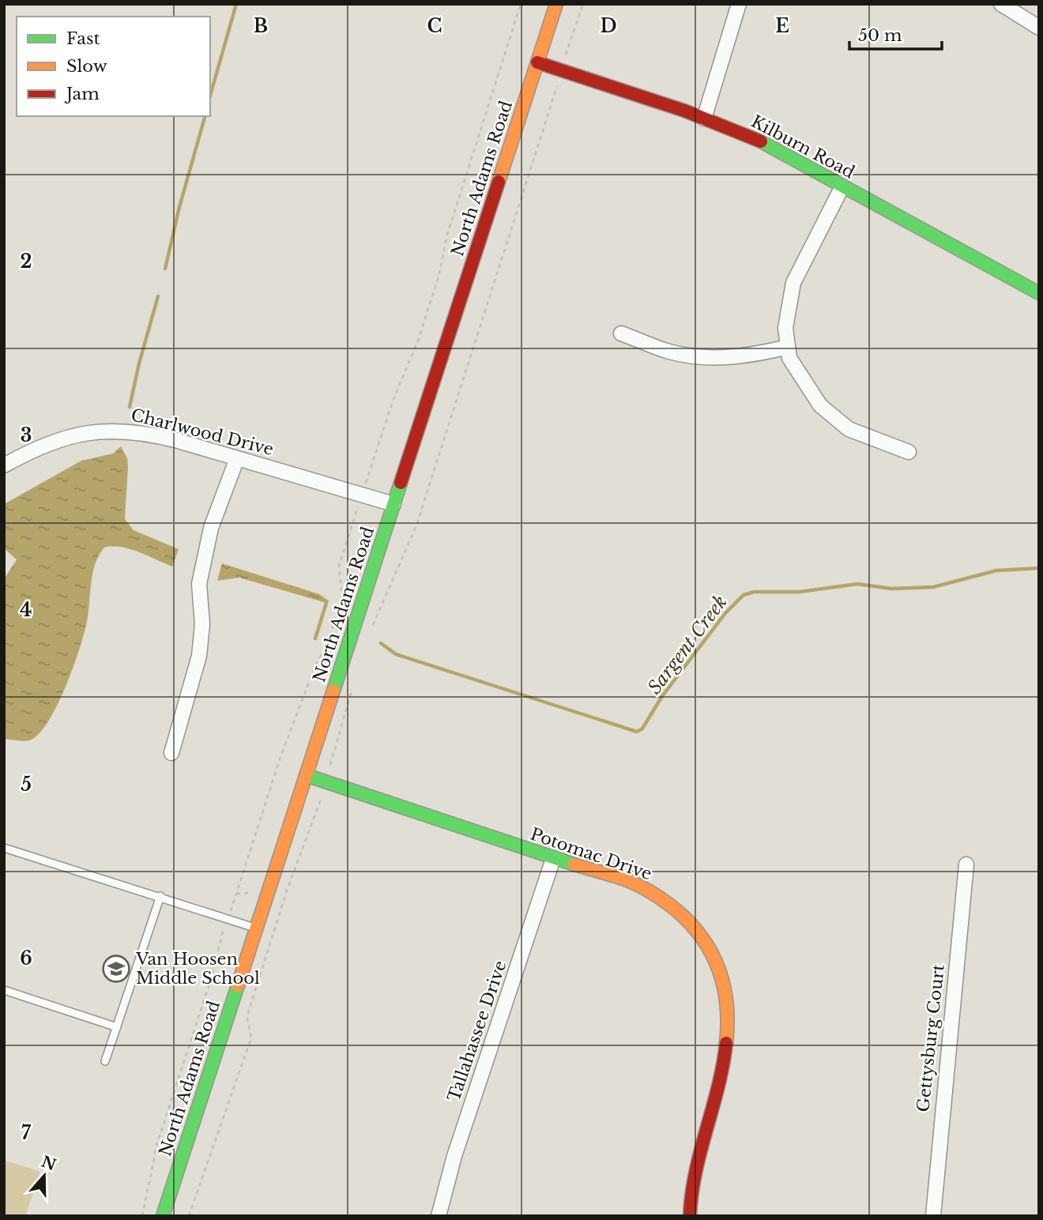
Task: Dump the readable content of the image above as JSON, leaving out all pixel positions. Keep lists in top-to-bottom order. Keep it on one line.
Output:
{"streets":{"street":["Kilburn Road","North Adams Road","Charlwood Drive","Potomac Drive","Tallahassee Drive","Gettysburg Court"]},"crossings":[["Kilburn Road","North Adams Road"],["North Adams Road","Charlwood Drive"],["North Adams Road","Potomac Drive"],["Potomac Drive","Tallahassee Drive"]],"water":["Sargent Creek"],"places":{"school or university":["Van Hoosen Middle School"]},"legend":["Fast","Slow","Jam"],"scale_bar":"50 m","north":"top","grid":{"columns":["B","C","D","E"],"rows":["2","3","4","5","6","7"]}}
